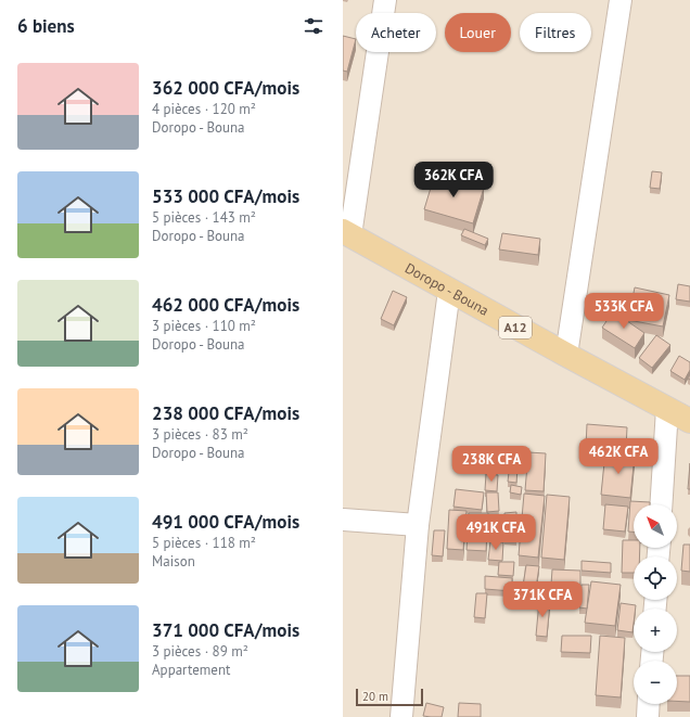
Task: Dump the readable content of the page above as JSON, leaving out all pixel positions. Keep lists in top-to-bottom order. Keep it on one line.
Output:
{"streets":{"main road":["Doropo - Bouna","A12"]},"scale_bar":"20 m","north":"top left","page":{"heading":"6 biens","chip":["Acheter","Louer","Filtres"],"list":[{"name":"362 000 CFA/mois","note":"4 pièces · 120 m² · Doropo - Bouna"},{"name":"533 000 CFA/mois","note":"5 pièces · 143 m² · Doropo - Bouna"},{"name":"462 000 CFA/mois","note":"3 pièces · 110 m² · Doropo - Bouna"},{"name":"238 000 CFA/mois","note":"3 pièces · 83 m² · Doropo - Bouna"},{"name":"491 000 CFA/mois","note":"5 pièces · 118 m² · Maison"},{"name":"371 000 CFA/mois","note":"3 pièces · 89 m² · Appartement"}],"price":["362K CFA","533K CFA","462K CFA","238K CFA","491K CFA","371K CFA"],"map_buttons":["+","−"],"scale":"20 m"}}
